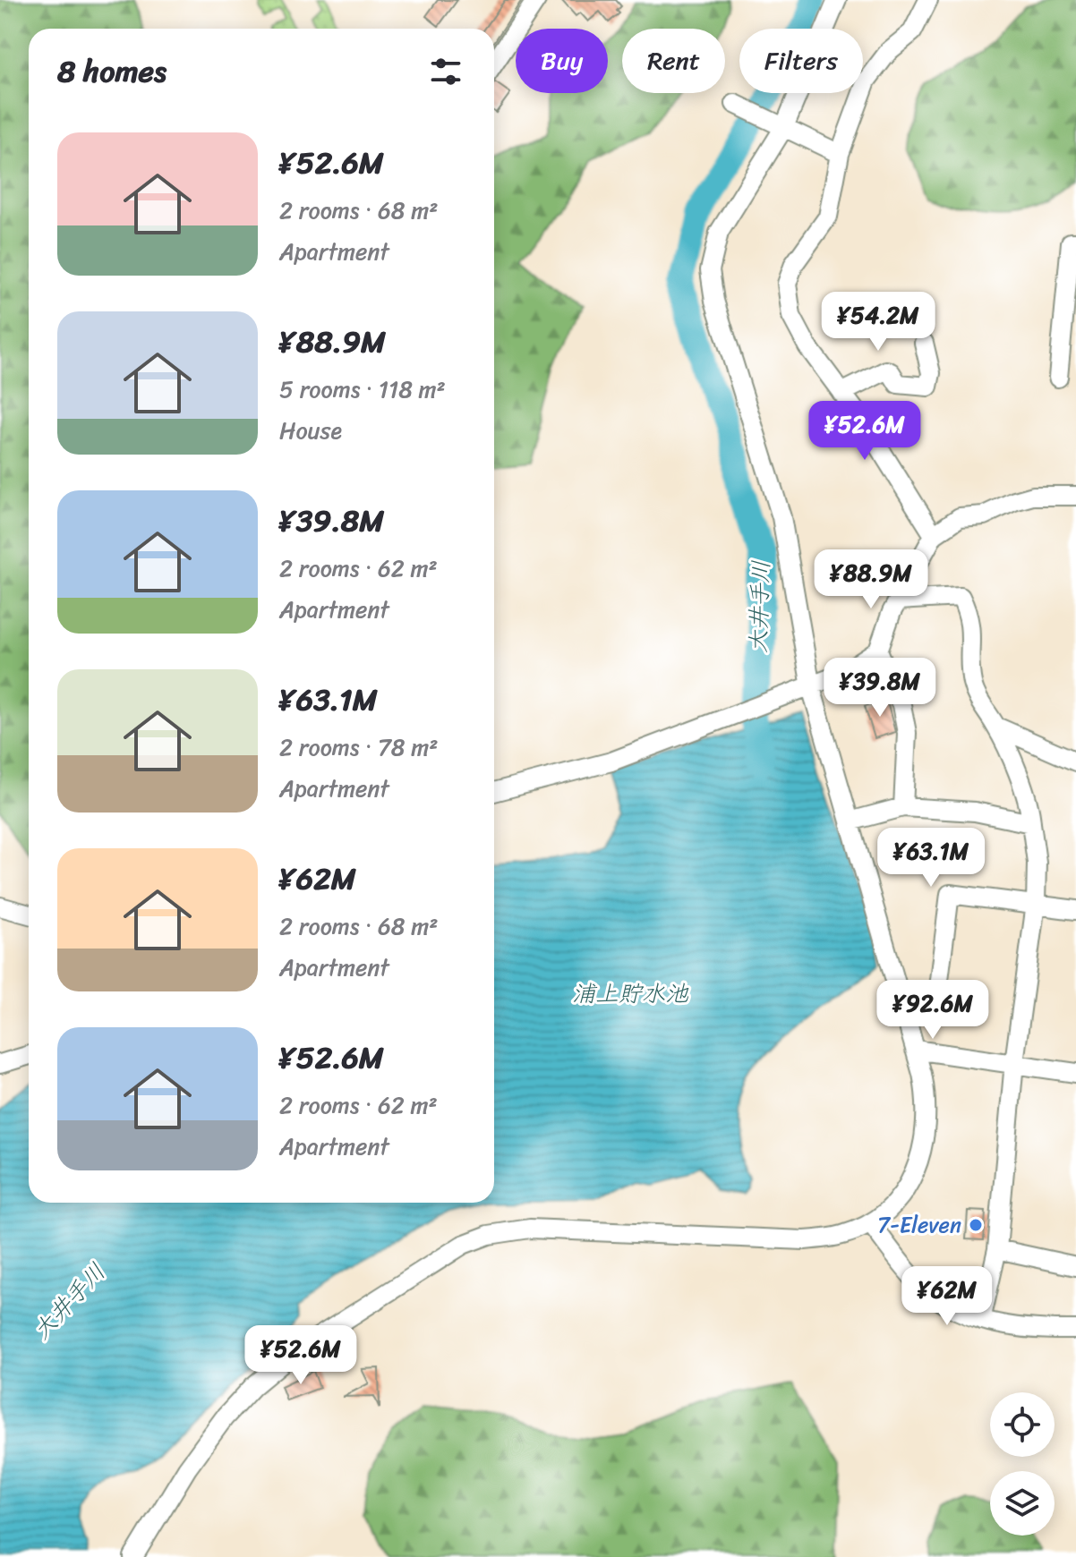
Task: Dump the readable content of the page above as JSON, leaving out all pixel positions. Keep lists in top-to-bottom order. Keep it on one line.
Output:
{"water":["大井手川","浦上貯水池"],"places":["7-Eleven"],"page":{"chip":["Buy","Rent","Filters"],"heading":"8 homes","list":[{"name":"¥52.6M","note":"2 rooms · 68 m² · Apartment"},{"name":"¥88.9M","note":"5 rooms · 118 m² · House"},{"name":"¥39.8M","note":"2 rooms · 62 m² · Apartment"},{"name":"¥63.1M","note":"2 rooms · 78 m² · Apartment"},{"name":"¥62M","note":"2 rooms · 68 m² · Apartment"},{"name":"¥52.6M","note":"2 rooms · 62 m² · Apartment"}],"price":["¥54.2M","¥52.6M","¥88.9M","¥39.8M","¥63.1M","¥92.6M","¥62M","¥52.6M"]}}
